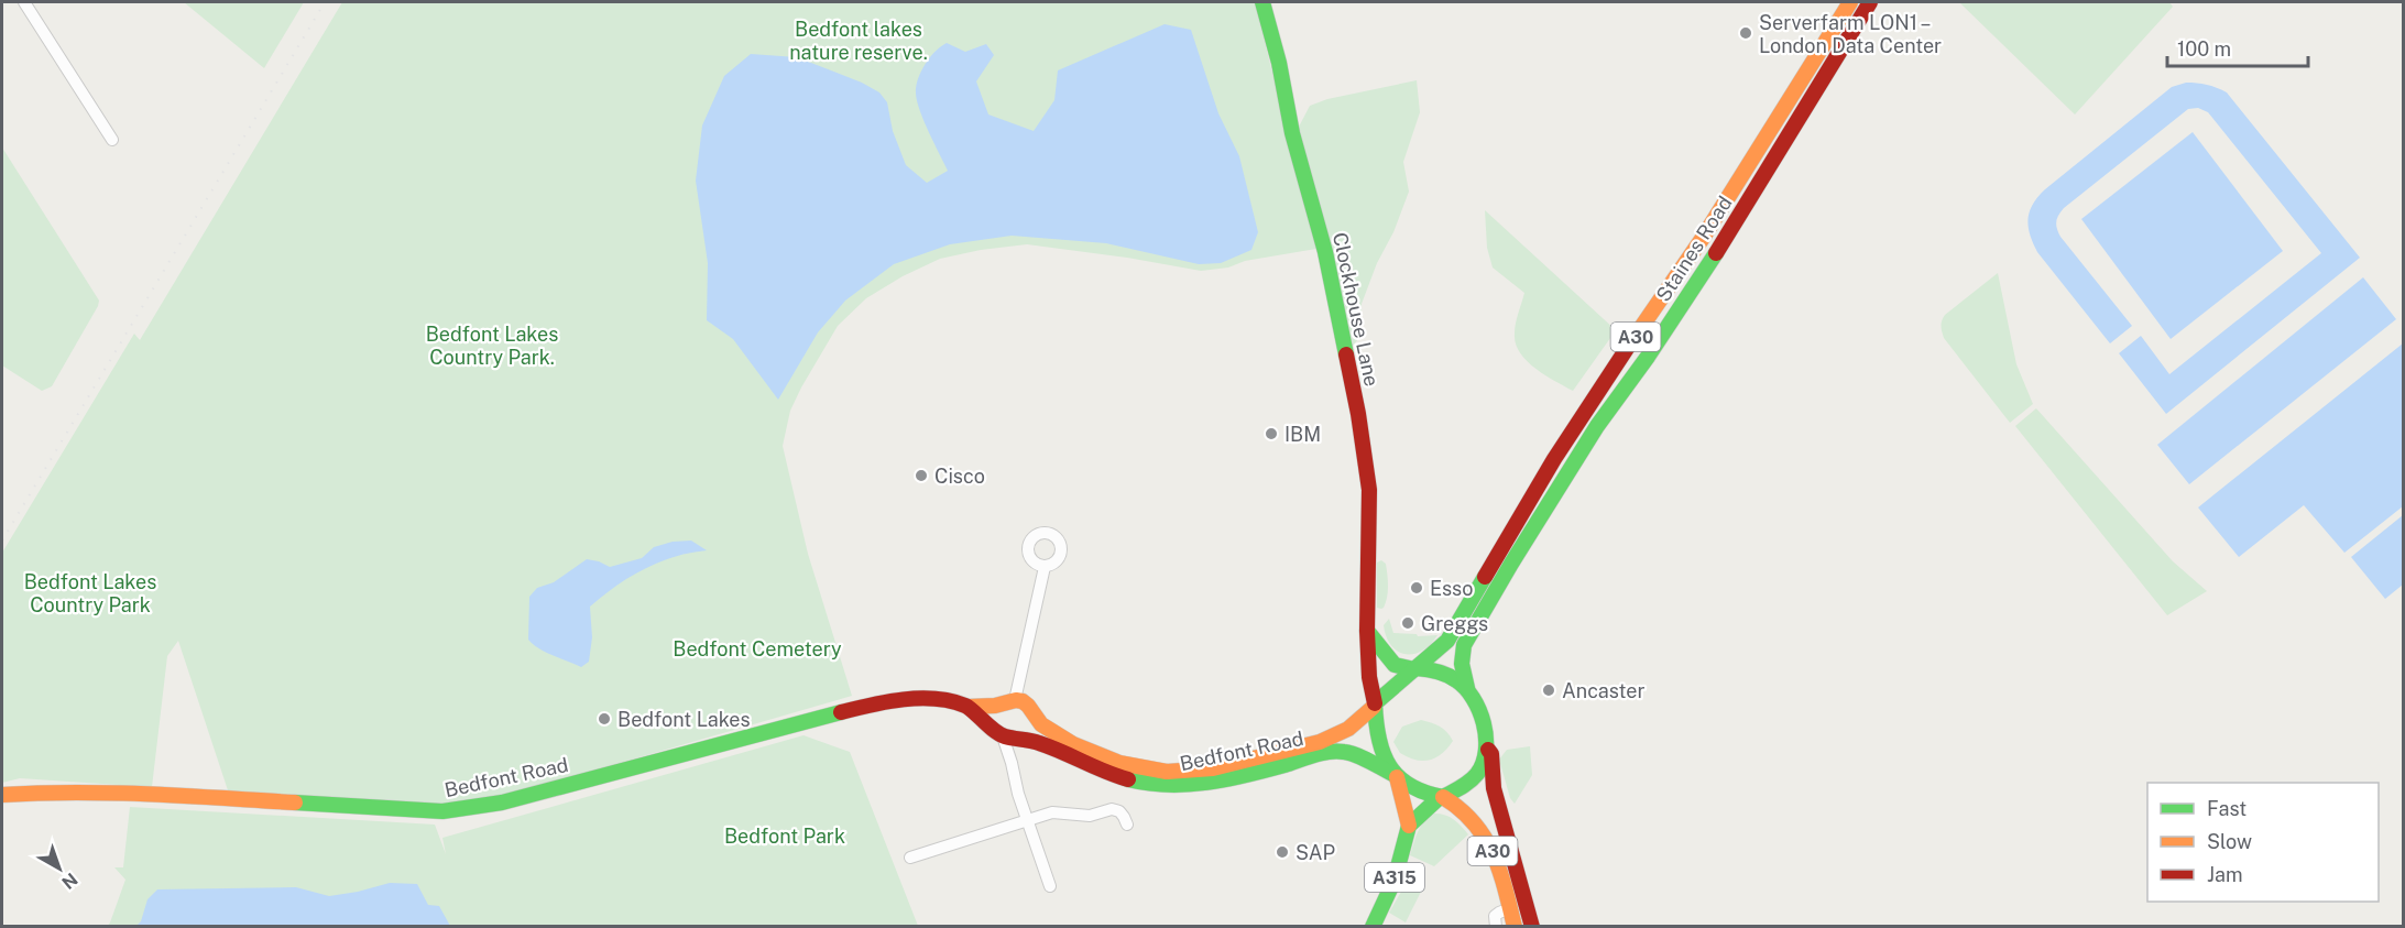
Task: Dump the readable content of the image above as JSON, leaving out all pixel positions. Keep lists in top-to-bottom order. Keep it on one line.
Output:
{"streets":{"main road":["Staines Road","Clockhouse Lane","A30","Bedfont Road","A315"]},"crossings":[["Staines Road","Clockhouse Lane"],["Staines Road","A30"],["Staines Road","Bedfont Road"],["Staines Road","A315"],["Clockhouse Lane","A30"],["Clockhouse Lane","Bedfont Road"],["Clockhouse Lane","A315"],["A30","Bedfont Road"],["A30","A315"],["Bedfont Road","A315"]],"parks":["Bedfont lakes nature reserve.","Bedfont Lakes Country Park.","Bedfont Lakes Country Park","Bedfont Cemetery","Bedfont Park"],"places":["Serverfarm LON1 – London Data Center","IBM","Cisco","Esso","Greggs","Ancaster","Bedfont Lakes","SAP"],"legend":["Fast","Slow","Jam"],"scale_bar":"100 m","north":"bottom right"}
